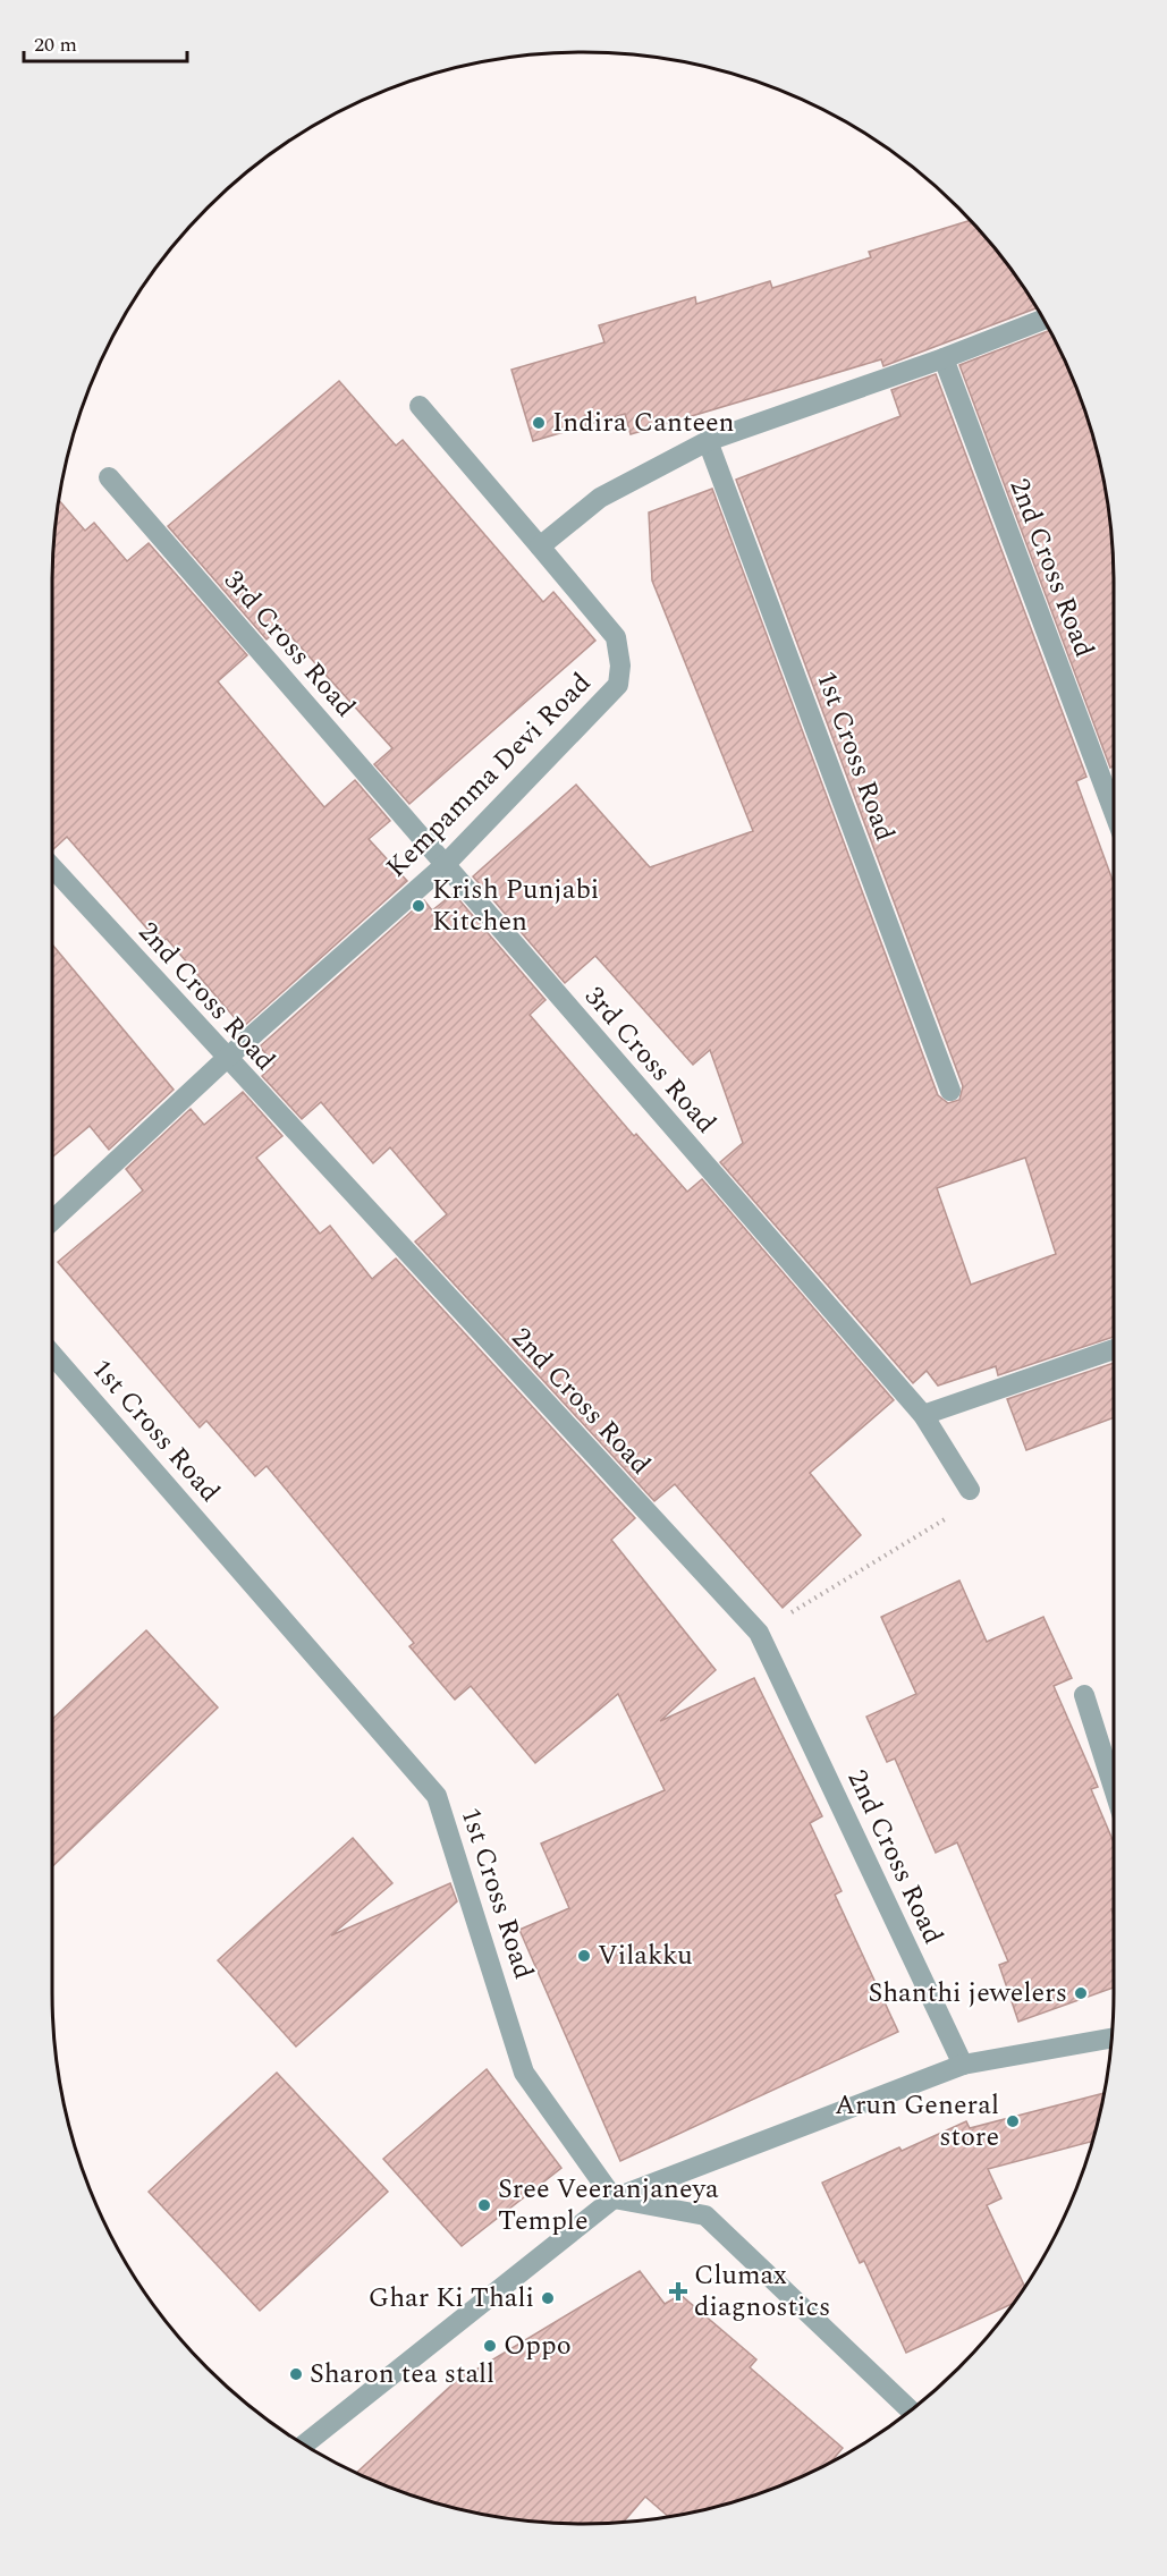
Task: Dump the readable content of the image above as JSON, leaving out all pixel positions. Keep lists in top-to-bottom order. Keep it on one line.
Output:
{"streets":{"street":["2nd Cross Road","3rd Cross Road","1st Cross Road","Kempamma Devi Road"]},"crossings":[["2nd Cross Road","Kempamma Devi Road"],["3rd Cross Road","Kempamma Devi Road"]],"places":{"other":["Indira Canteen","Krish Punjabi Kitchen","Vilakku","Shanthi jewelers","Arun General store","Sree Veeranjaneya Temple","Ghar Ki Thali","Oppo","Sharon tea stall"],"health":["Clumax diagnostics"]},"scale_bar":"20 m"}
